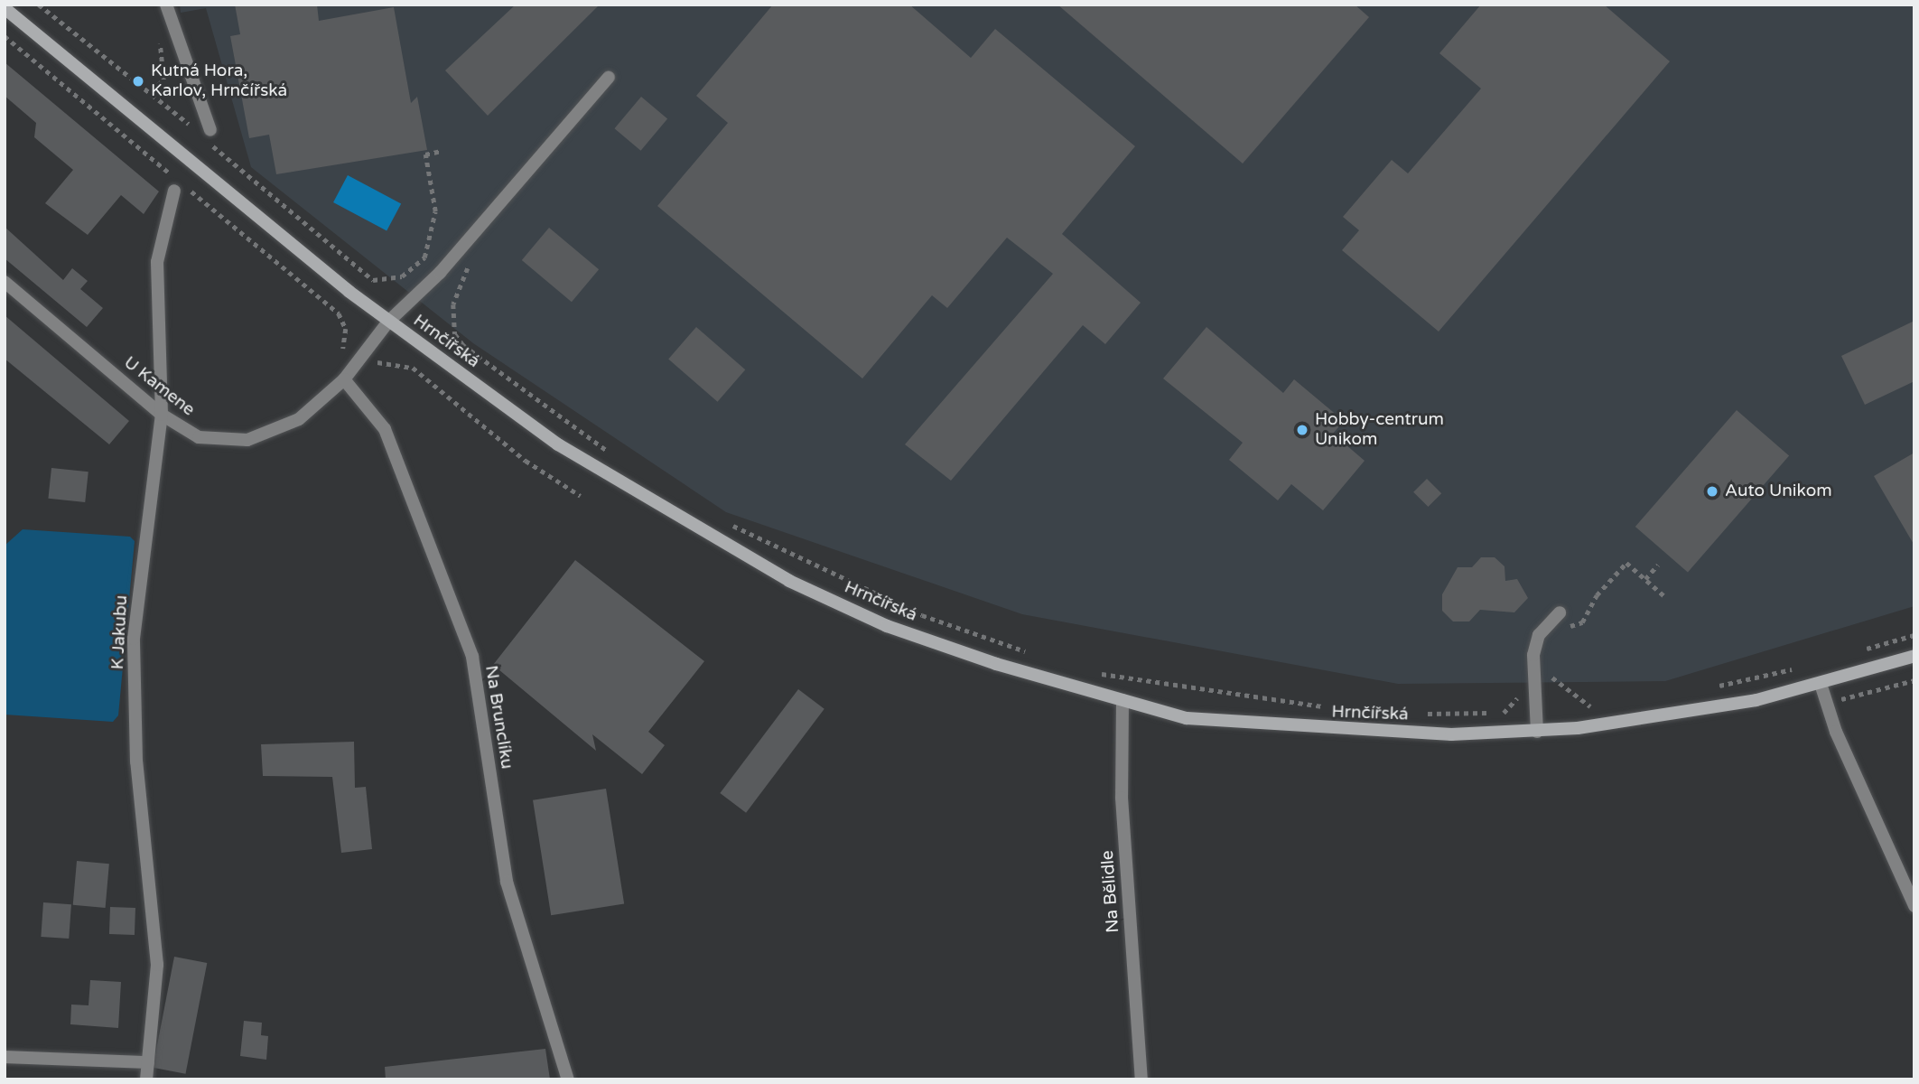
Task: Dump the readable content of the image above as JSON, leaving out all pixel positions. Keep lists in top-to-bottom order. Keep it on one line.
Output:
{"streets":{"main road":["Hrnčířská"],"street":["U Kamene","K Jakubu","Na Brunclíku","Na Bělidle"]},"crossings":[["Hrnčířská","U Kamene"],["Hrnčířská","Na Bělidle"],["U Kamene","K Jakubu"],["U Kamene","Na Brunclíku"]],"places":["Kutná Hora, Karlov, Hrnčířská","Hobby-centrum Unikom","Auto Unikom"]}
